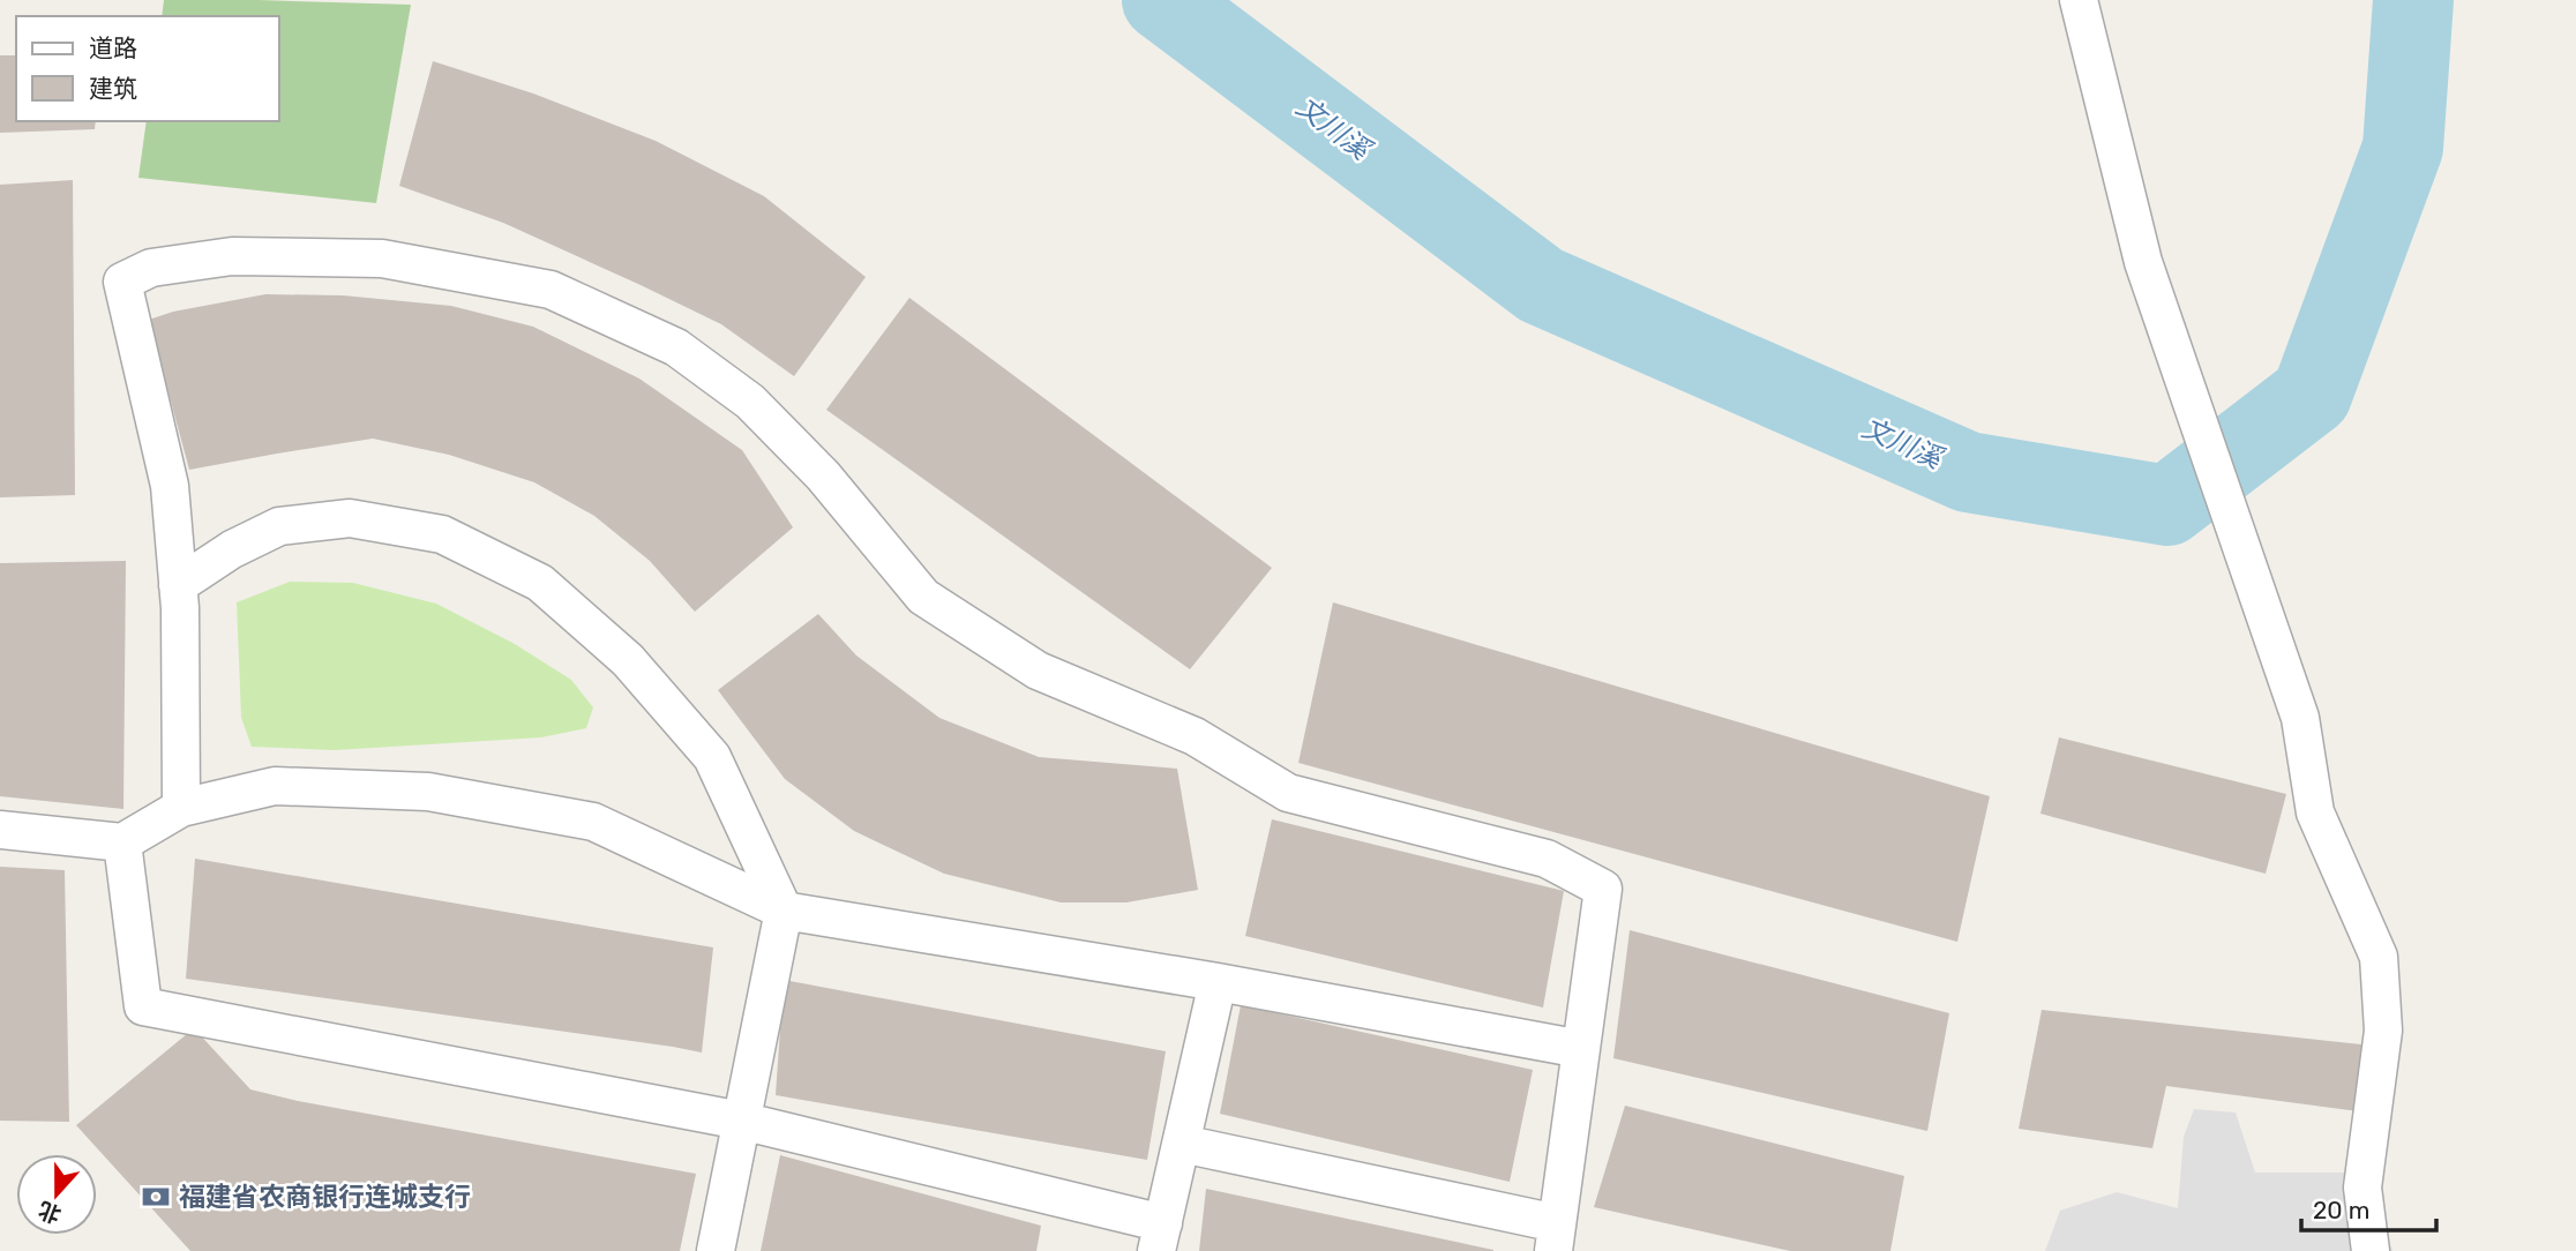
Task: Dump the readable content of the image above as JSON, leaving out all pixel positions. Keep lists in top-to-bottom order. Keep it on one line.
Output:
{"water":["文川溪"],"places":{"bank":["福建省农商银行连城支行"]},"legend":["道路","建筑"],"scale_bar":"20 m","north":"bottom"}
